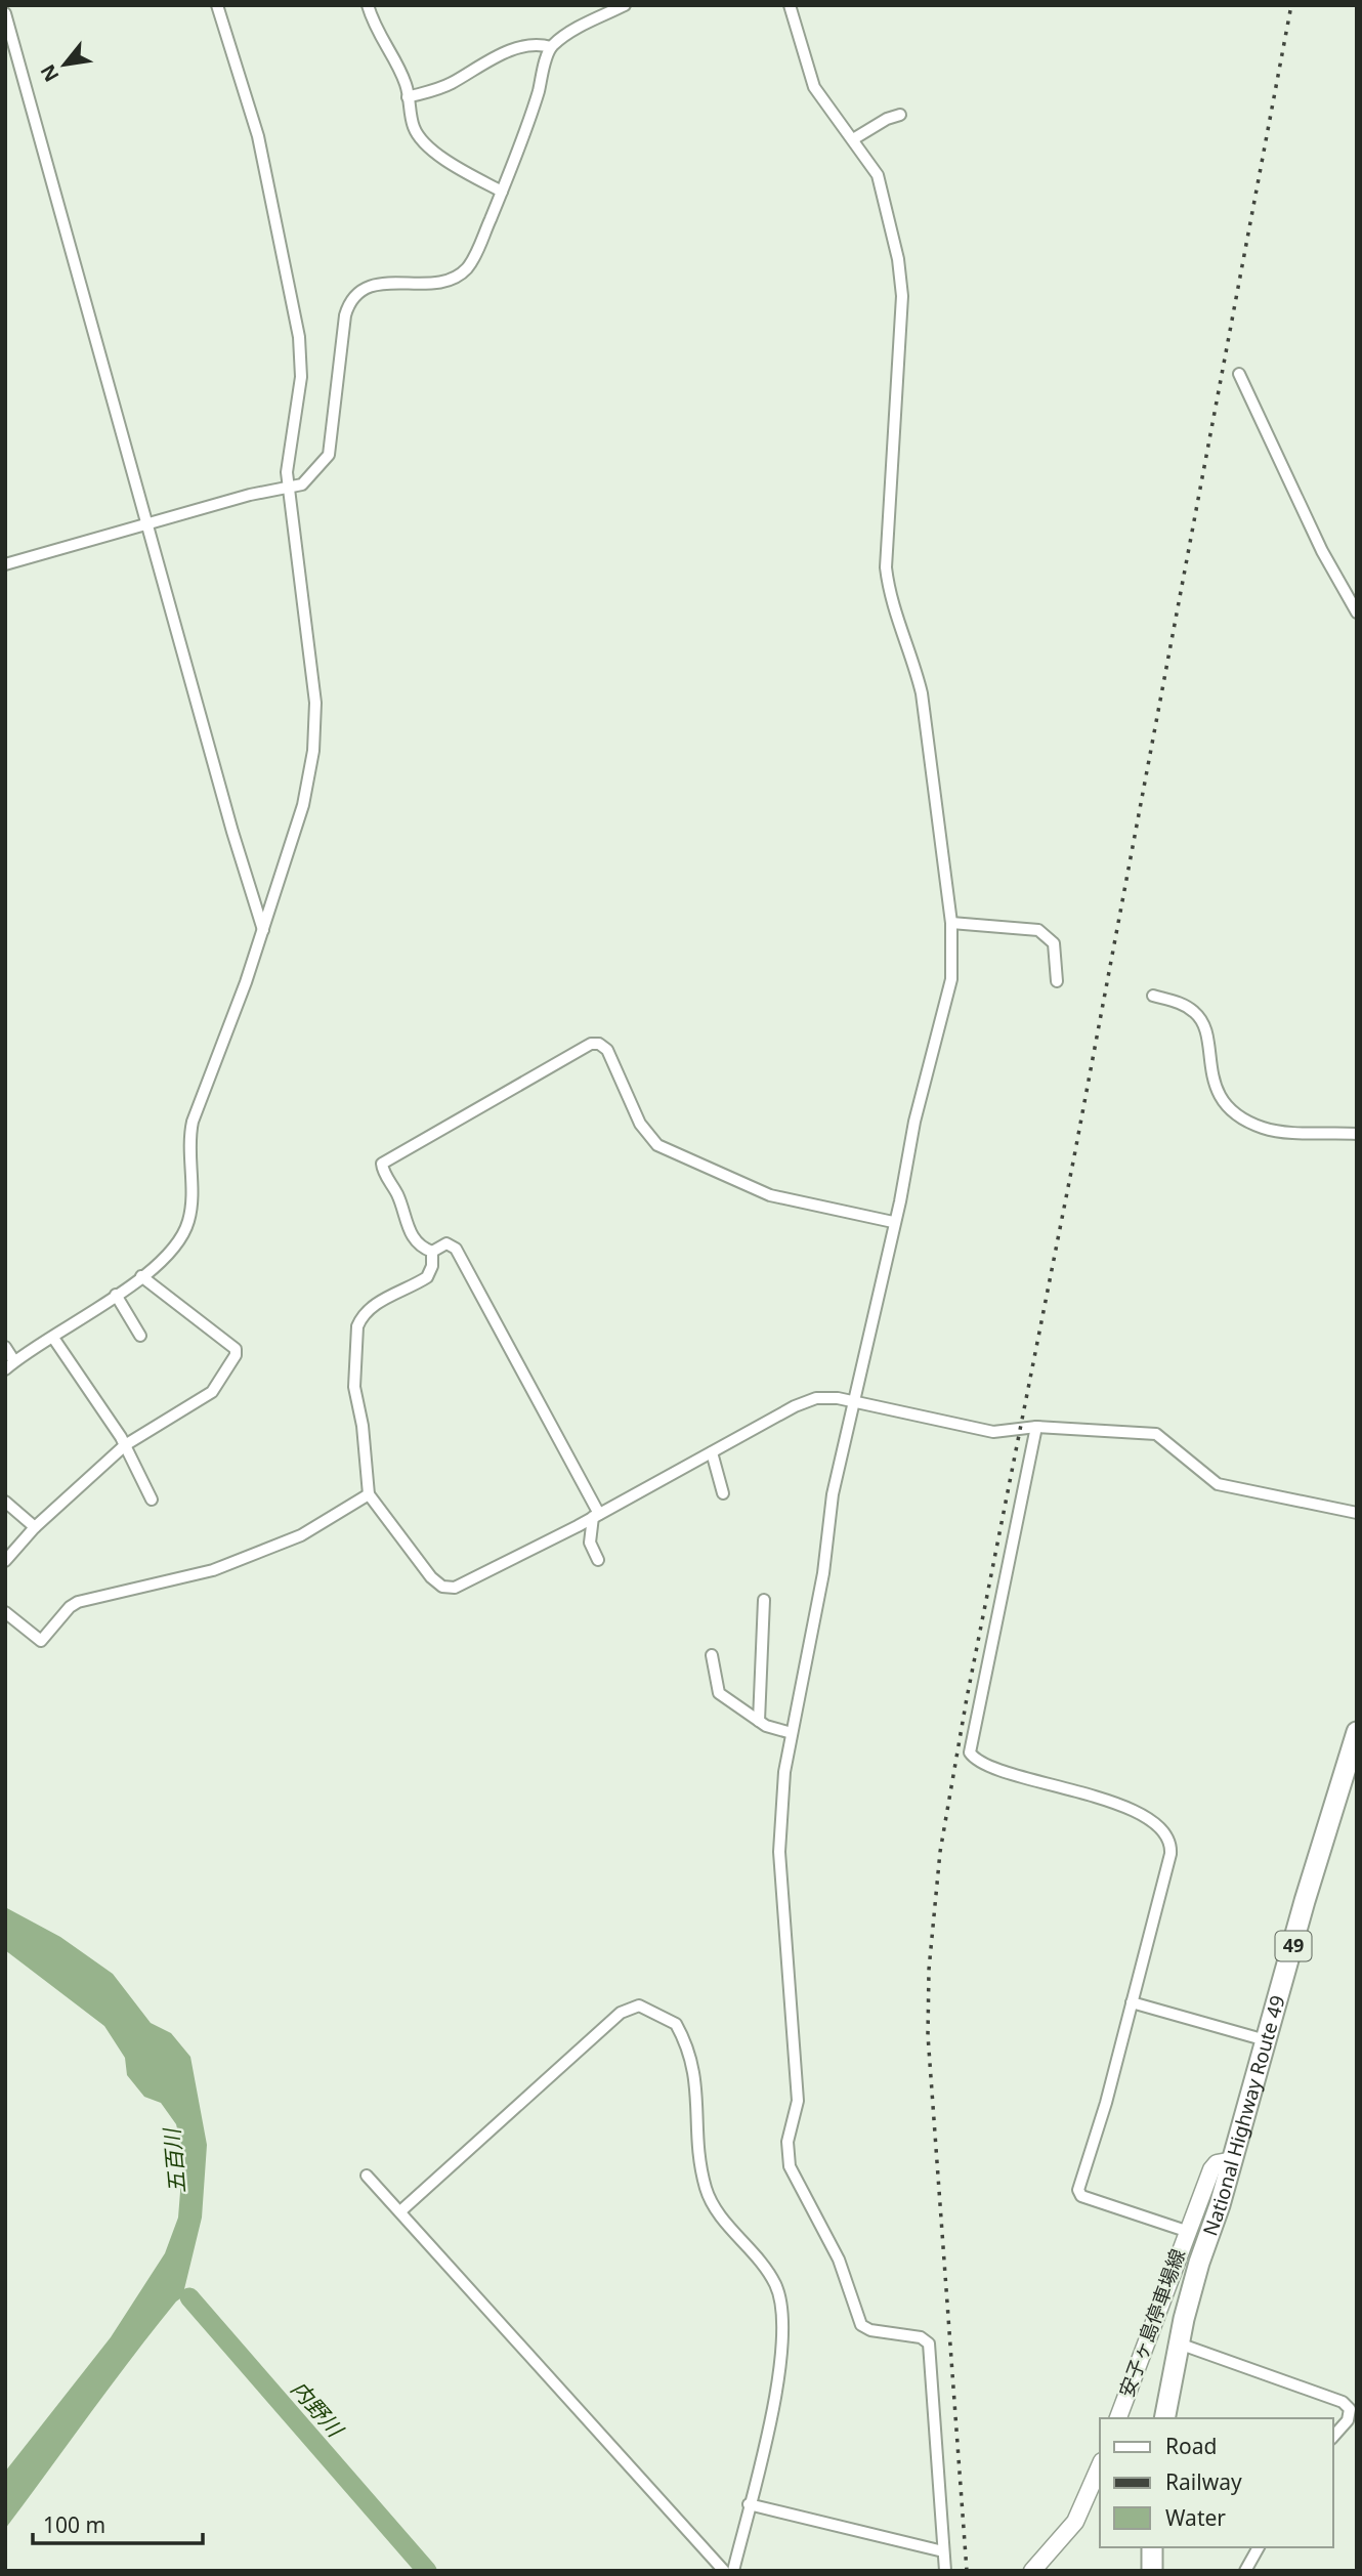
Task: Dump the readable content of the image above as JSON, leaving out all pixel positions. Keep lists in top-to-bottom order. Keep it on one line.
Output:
{"streets":{"highway":["49","National Highway Route 49"],"main road":["安子ヶ島停車場線"]},"crossings":[["National Highway Route 49","安子ヶ島停車場線"]],"water":["五百川","内野川"],"legend":["Road","Railway","Water"],"scale_bar":"100 m","north":"bottom left"}
